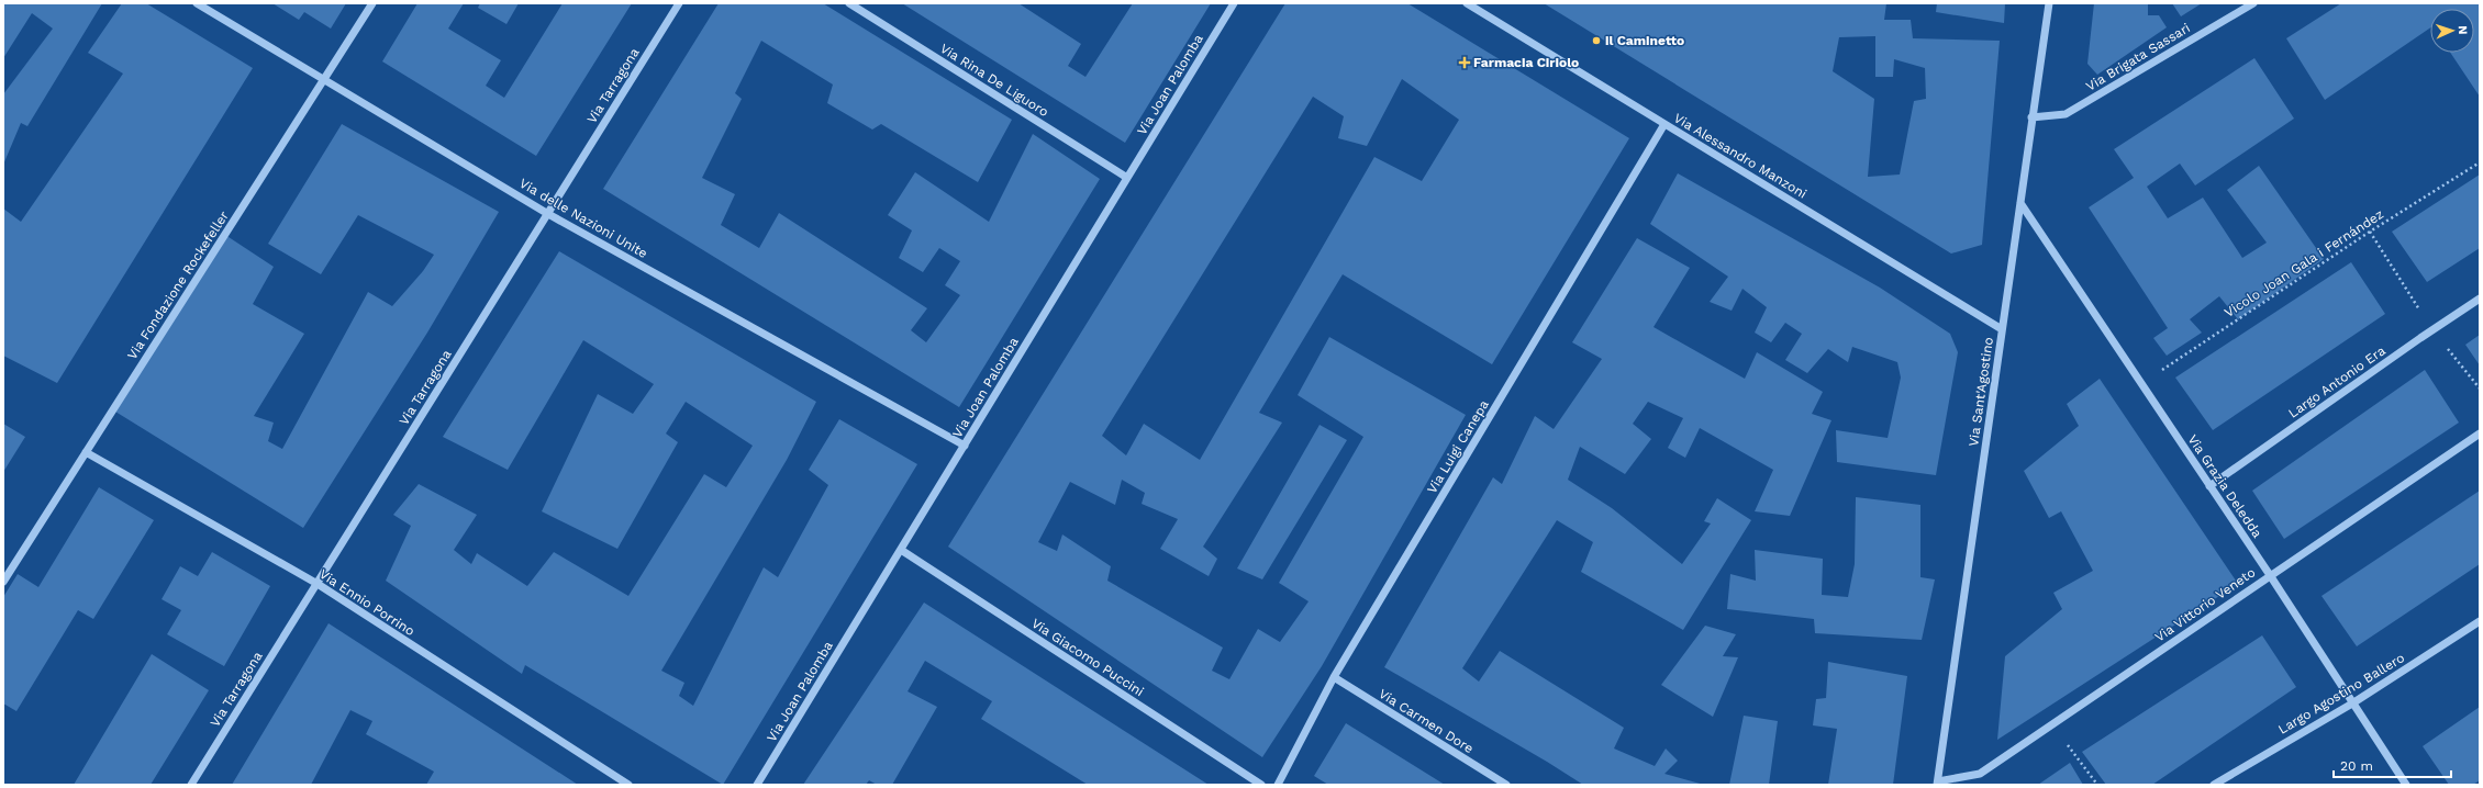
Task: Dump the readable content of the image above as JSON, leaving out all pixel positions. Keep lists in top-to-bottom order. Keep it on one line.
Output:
{"streets":{"street":["Via Brigata Sassari","Via Rina De Liguoro","Via Joan Palomba","Via Tarragona","Via Alessandro Manzoni","Via delle Nazioni Unite","Via Fondazione Rockefeller","Largo Antonio Era","Via Sant'Agostino","Via Luigi Canepa","Via Grazia Deledda","Via Ennio Porrino","Via Vittorio Veneto","Via Giacomo Puccini","Largo Agostino Ballero","Via Carmen Dore"],"path":["Vicolo Joan Gala i Fernández"]},"crossings":[["Via Brigata Sassari","Via Sant'Agostino"],["Via Rina De Liguoro","Via Joan Palomba"],["Via Joan Palomba","Via delle Nazioni Unite"],["Via Joan Palomba","Via Giacomo Puccini"],["Via Tarragona","Via delle Nazioni Unite"],["Via Tarragona","Via Ennio Porrino"],["Via Alessandro Manzoni","Via Sant'Agostino"],["Via Alessandro Manzoni","Via Luigi Canepa"],["Via delle Nazioni Unite","Via Fondazione Rockefeller"],["Vicolo Joan Gala i Fernández","Via Grazia Deledda"],["Via Fondazione Rockefeller","Via Ennio Porrino"],["Largo Antonio Era","Via Grazia Deledda"],["Via Sant'Agostino","Via Grazia Deledda"],["Via Sant'Agostino","Via Vittorio Veneto"],["Via Luigi Canepa","Via Carmen Dore"],["Via Grazia Deledda","Via Vittorio Veneto"],["Via Grazia Deledda","Largo Agostino Ballero"]],"places":{"other":["il Caminetto"],"health":["Farmacia Ciriolo"]},"scale_bar":"20 m","north":"right"}
